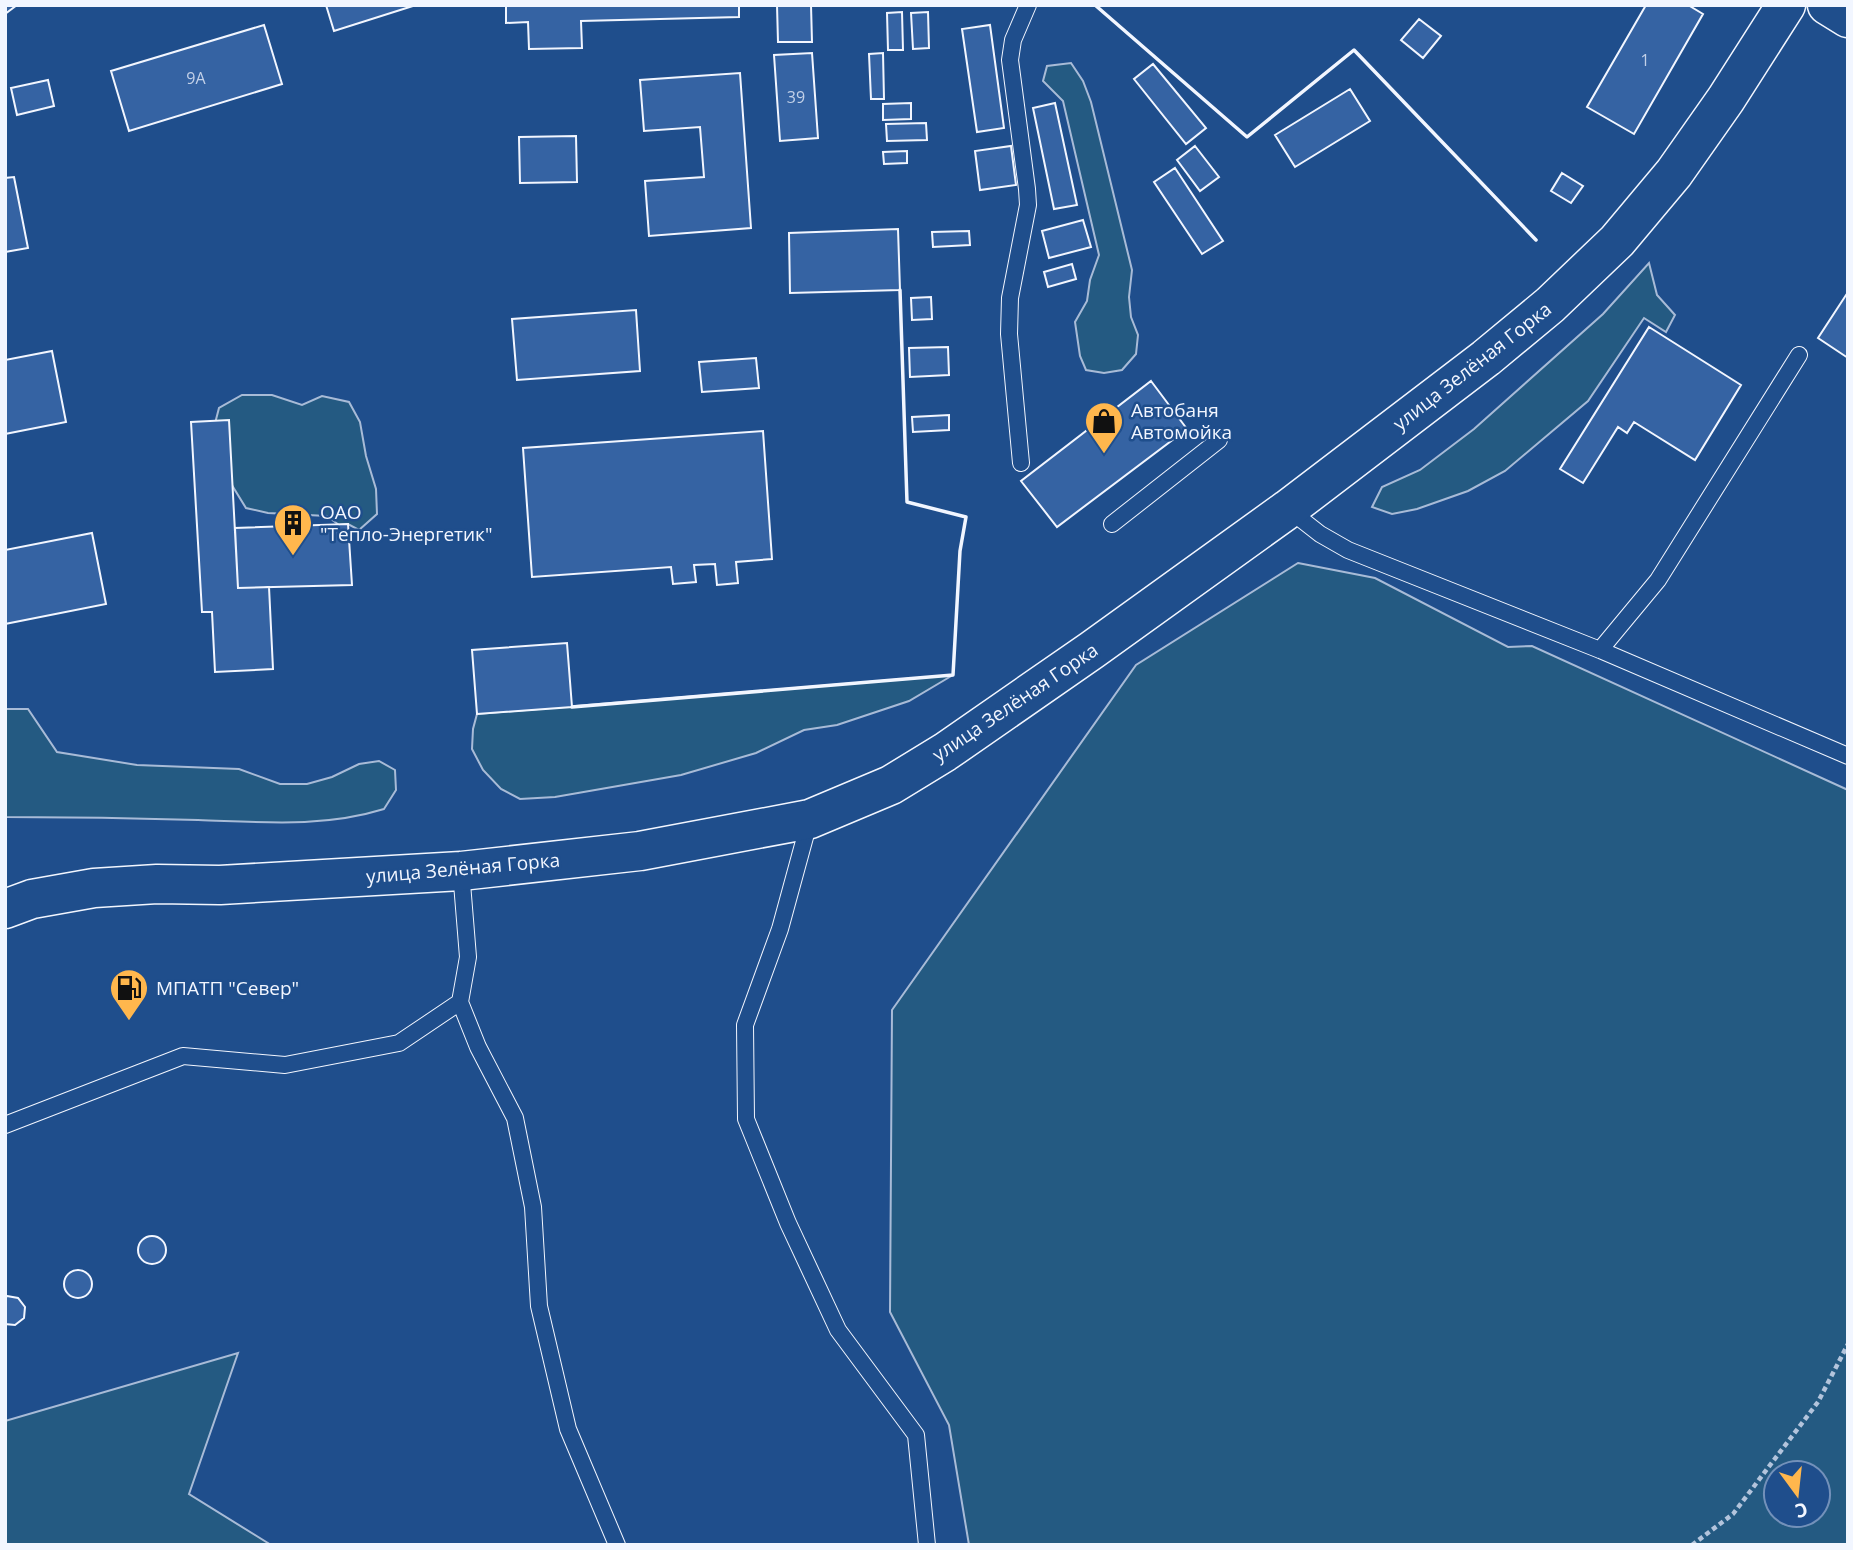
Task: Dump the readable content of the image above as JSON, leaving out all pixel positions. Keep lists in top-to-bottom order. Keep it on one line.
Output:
{"streets":{"street":["улица Зелёная Горка"]},"places":{"shop":["Автобаня Автомойка"],"building":["ОАО \"Тепло-Энергетик\""],"fuel station":["МПАТП \"Север\""]},"house_numbers":["1","9А","39"],"north":"bottom"}
